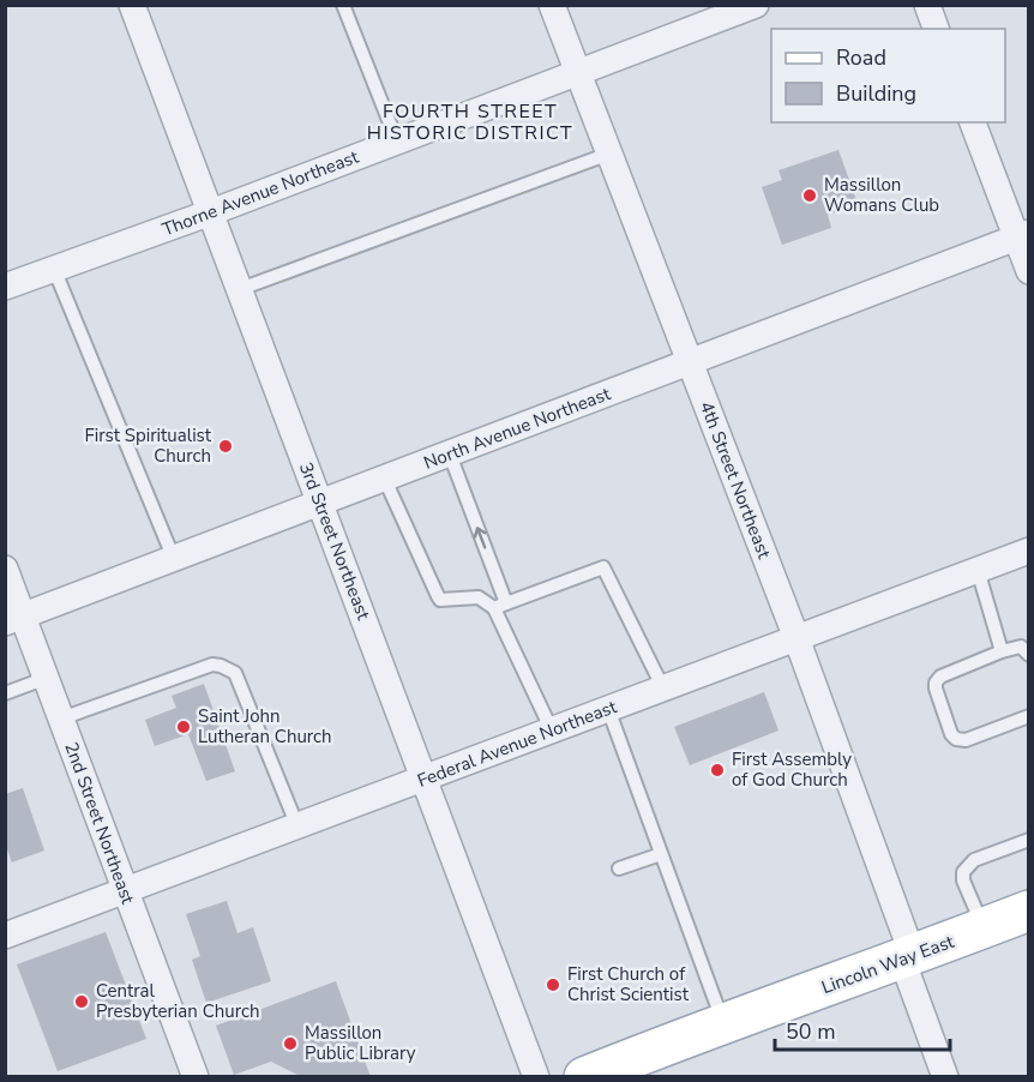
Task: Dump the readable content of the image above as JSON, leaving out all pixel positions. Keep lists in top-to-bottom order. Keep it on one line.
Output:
{"streets":{"main road":["Lincoln Way East"],"street":["Thorne Avenue Northeast","North Avenue Northeast","4th Street Northeast","3rd Street Northeast","Federal Avenue Northeast","2nd Street Northeast"]},"crossings":[["Thorne Avenue Northeast","4th Street Northeast"],["Thorne Avenue Northeast","3rd Street Northeast"],["North Avenue Northeast","4th Street Northeast"],["North Avenue Northeast","3rd Street Northeast"],["North Avenue Northeast","2nd Street Northeast"],["4th Street Northeast","Federal Avenue Northeast"],["4th Street Northeast","Lincoln Way East"],["3rd Street Northeast","Federal Avenue Northeast"],["Federal Avenue Northeast","2nd Street Northeast"]],"districts":["FOURTH STREET HISTORIC DISTRICT"],"places":["Massillon Womans Club","First Spiritualist Church","Saint John Lutheran Church","First Assembly of God Church","First Church of Christ Scientist","Central Presbyterian Church","Massillon Public Library"],"legend":["Road","Building"],"scale_bar":"50 m"}
